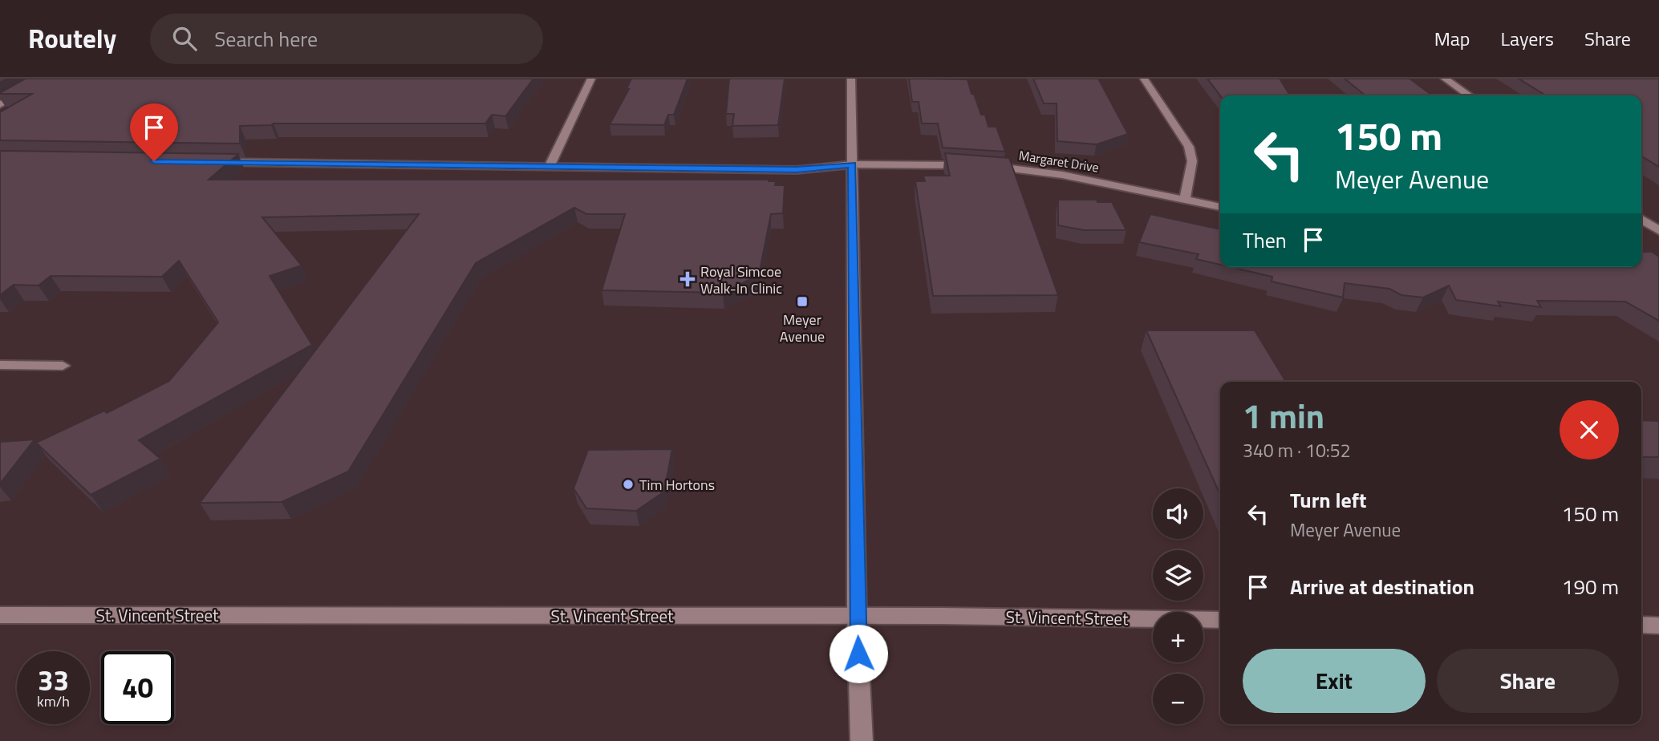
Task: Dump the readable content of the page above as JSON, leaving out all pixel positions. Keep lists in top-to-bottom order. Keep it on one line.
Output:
{"streets":{"street":["Margaret Drive","St. Vincent Street"]},"places":{"health":["Royal Simcoe Walk-In Clinic"],"transit":["Meyer Avenue"],"other":["Tim Hortons"]},"page":{"header":"Routely","search":"Search here","nav":["Map","Layers","Share"],"turn":["150 m","Meyer Avenue"],"then":"Then","heading":["1 min","340 m · 10:52"],"list":[{"name":"Turn left","note":"Meyer Avenue","value":"150 m"},{"name":"Arrive at destination","value":"190 m"}],"map_buttons":["+","−"],"buttons":["Exit","Share"],"speed":"33 km/h","limit":"40"}}
